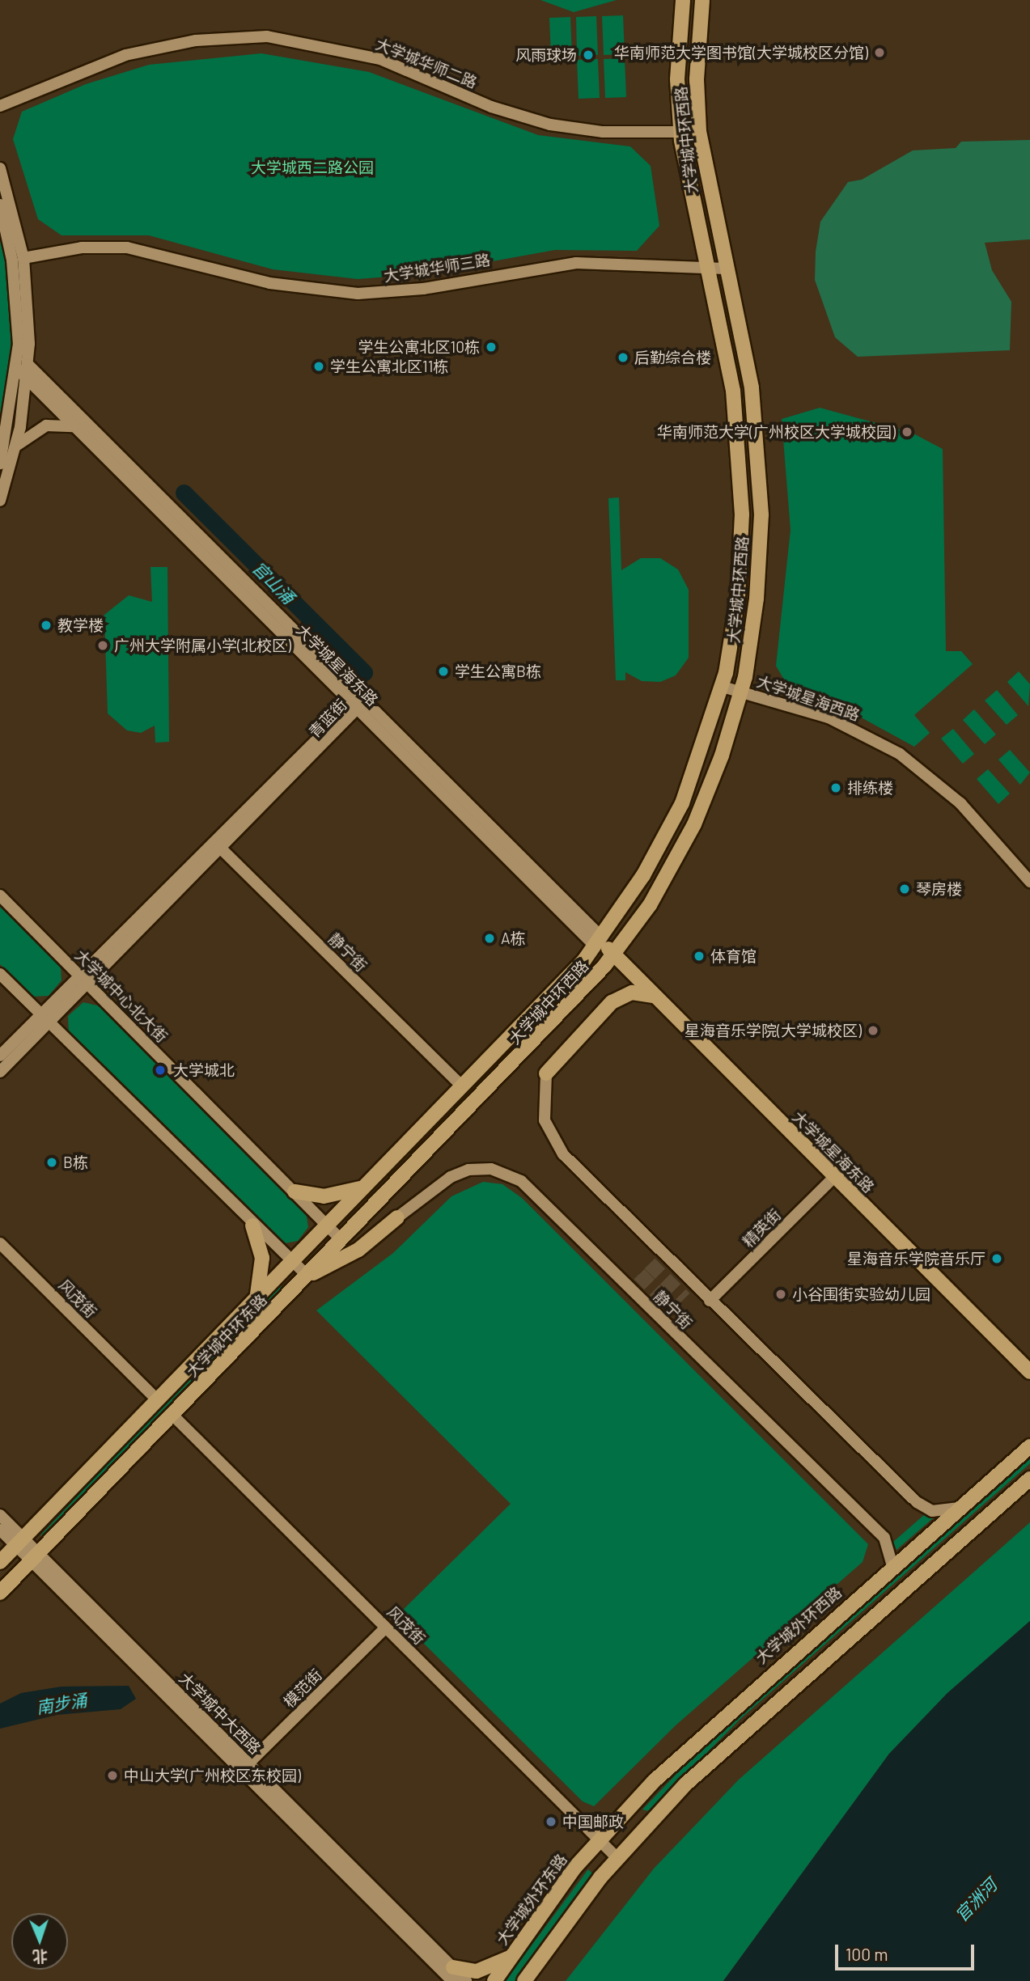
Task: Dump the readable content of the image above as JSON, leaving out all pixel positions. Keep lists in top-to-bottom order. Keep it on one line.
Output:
{"streets":{"main road":["大学城中环西路","大学城星海东路","大学城中环东路","大学城外环西路","大学城外环东路"],"street":["大学城华师二路","大学城华师三路","大学城星海西路","青蓝街","静宁街","大学城中心北大街","精英街","风茂街","模范街","大学城中大西路"]},"crossings":[["大学城华师二路","大学城中环西路"],["大学城中环西路","大学城华师三路"],["大学城中环西路","大学城星海东路"],["大学城中环西路","大学城星海西路"],["大学城中环西路","静宁街"],["大学城中环西路","大学城中环东路"],["大学城星海东路","青蓝街"],["大学城星海东路","精英街"],["青蓝街","静宁街"],["青蓝街","大学城中心北大街"],["静宁街","精英街"],["静宁街","大学城中环东路"],["静宁街","大学城外环西路"],["大学城中心北大街","大学城中环东路"],["风茂街","大学城中环东路"],["风茂街","大学城外环西路"],["风茂街","模范街"],["风茂街","大学城外环东路"],["大学城中环东路","大学城中大西路"],["大学城外环西路","大学城外环东路"],["模范街","大学城中大西路"]],"water":["官山涌","南步涌","官洲河"],"parks":["大学城西二路公园"],"places":["华南师范大学图书馆(大学城校区分馆)","风雨球场","学生公寓北区10栋","后勤综合楼","学生公寓北区11栋","华南师范大学(广州校区大学城校园)","教学楼","广州大学附属小学(北校区)","学生公寓B栋","排练楼","琴房楼","A栋","体育馆","星海音乐学院(大学城校区)","大学城北","B栋","星海音乐学院音乐厅","小谷围街实验幼儿园","中山大学(广州校区东校园)","中国邮政"],"scale_bar":"100 m","north":"bottom"}
